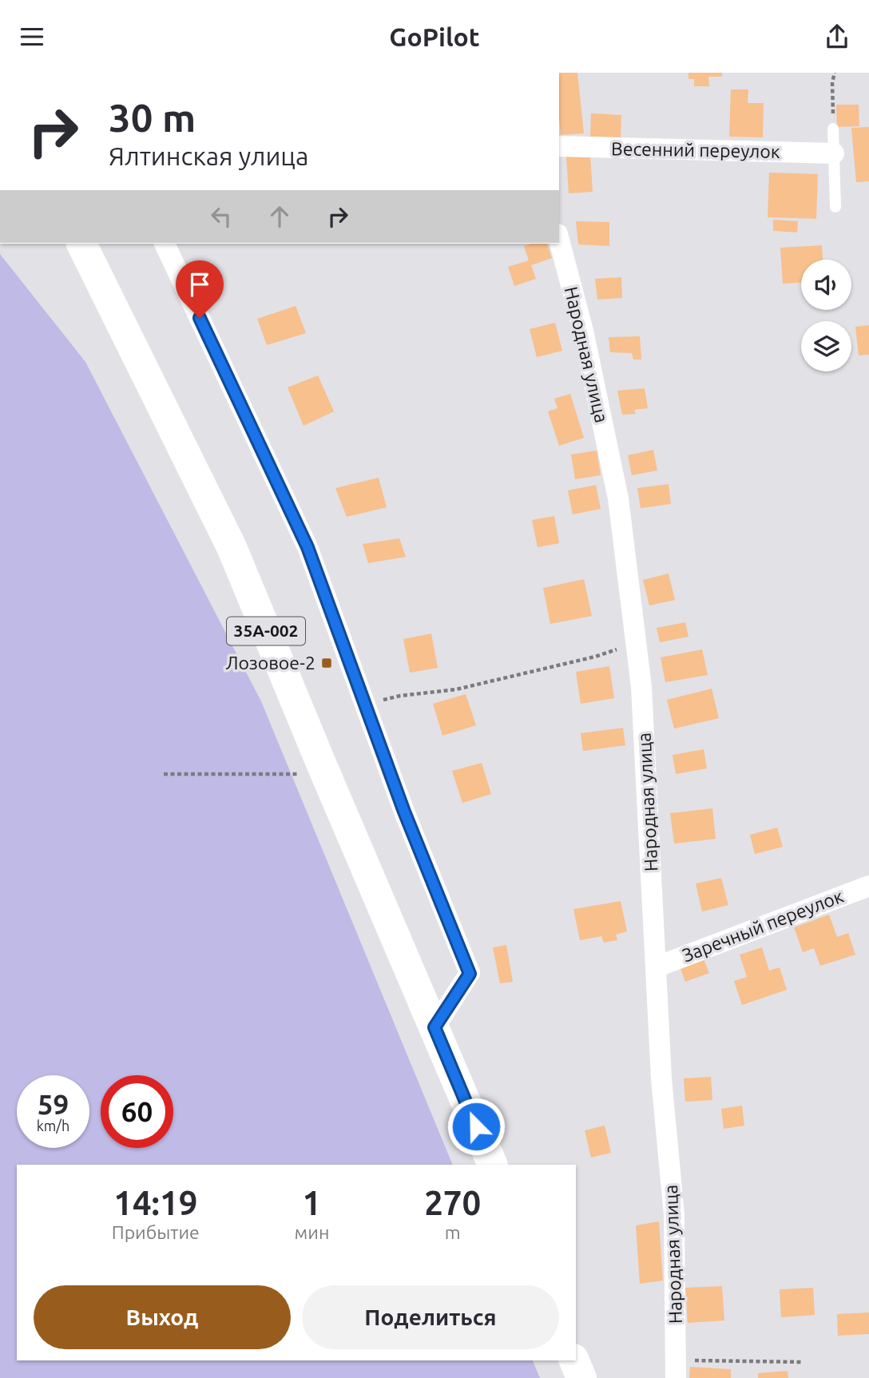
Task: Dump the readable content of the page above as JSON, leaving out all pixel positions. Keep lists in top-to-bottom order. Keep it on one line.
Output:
{"streets":{"main road":["35А-002"],"street":["Весенний переулок","Народная улица","Заречный переулок"]},"crossings":[["Народная улица","Заречный переулок"]],"places":{"transit":["Лозовое-2"]},"page":{"header":"GoPilot","turn":["30 m","Ялтинская улица"],"speed":"59 km/h","limit":"60","eta":["14:19","Прибытие","1","мин","270","m"],"buttons":["Выход","Поделиться"]}}
